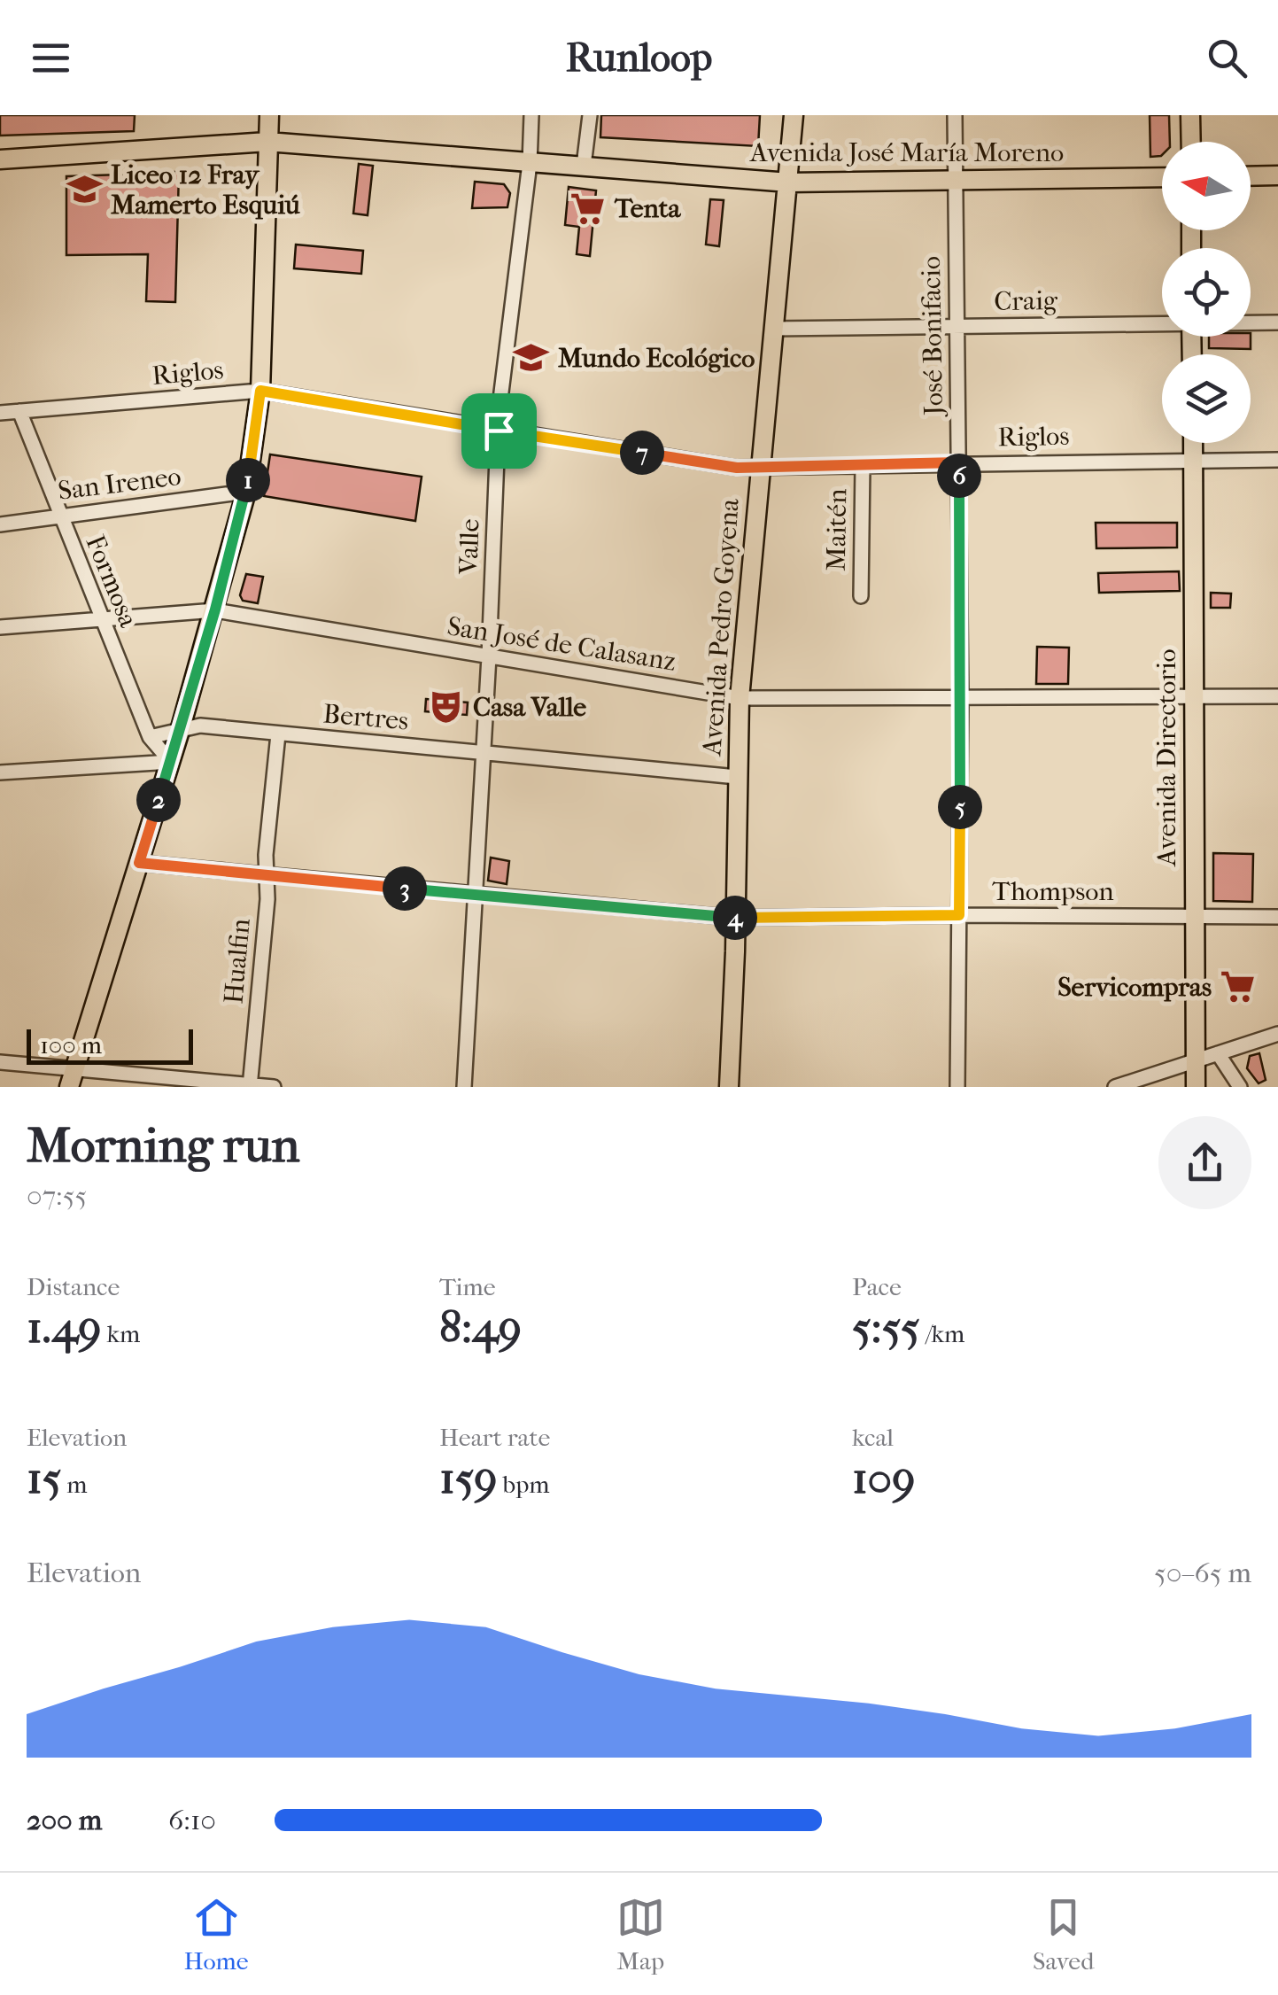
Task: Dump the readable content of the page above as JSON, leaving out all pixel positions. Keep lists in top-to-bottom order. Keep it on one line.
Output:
{"streets":{"main road":["Avenida José María Moreno","Avenida Pedro Goyena","Avenida Directorio"],"street":["Craig","José Bonifacio","Riglos","San Ireneo","Maitén","Valle","Formosa","San José de Calasanz","Bertres","Thompson","Hualfin"]},"crossings":[["Avenida José María Moreno","José Bonifacio"],["Avenida José María Moreno","Valle"],["Avenida José María Moreno","Avenida Pedro Goyena"],["Craig","José Bonifacio"],["Craig","Avenida Pedro Goyena"],["José Bonifacio","Riglos"],["José Bonifacio","San José de Calasanz"],["José Bonifacio","Thompson"],["Riglos","Maitén"],["Riglos","Valle"],["Riglos","Formosa"],["Riglos","Avenida Pedro Goyena"],["Riglos","Avenida Directorio"],["San Ireneo","Formosa"],["Valle","San José de Calasanz"],["Valle","Bertres"],["Valle","Thompson"],["Formosa","San José de Calasanz"],["Formosa","Bertres"],["Avenida Pedro Goyena","San José de Calasanz"],["Avenida Pedro Goyena","Bertres"],["Avenida Pedro Goyena","Thompson"],["San José de Calasanz","Avenida Directorio"],["Bertres","Hualfin"],["Avenida Directorio","Thompson"],["Thompson","Hualfin"]],"places":{"school or university":["Liceo 12 Fray Mamerto Esquiú","Mundo Ecológico"],"supermarket":["Tenta","Servicompras"],"theatre":["Casa Valle"]},"scale_bar":"100 m","north":"left","page":{"header":"Runloop","pins":["7","6","1","2","5","3","4"],"scale":"100 m","heading":["Morning run","07:55"],"stats":[["Distance","1.49 km"],["Time","8:49"],["Pace","5:55 /km"],["Elevation","15 m"],["Heart rate","159 bpm"],["kcal","109"]],"chart":["Elevation","50–65 m"],"list":[{"name":"200 m","note":"6:10"}],"tabs":["Home","Map","Saved"]}}
